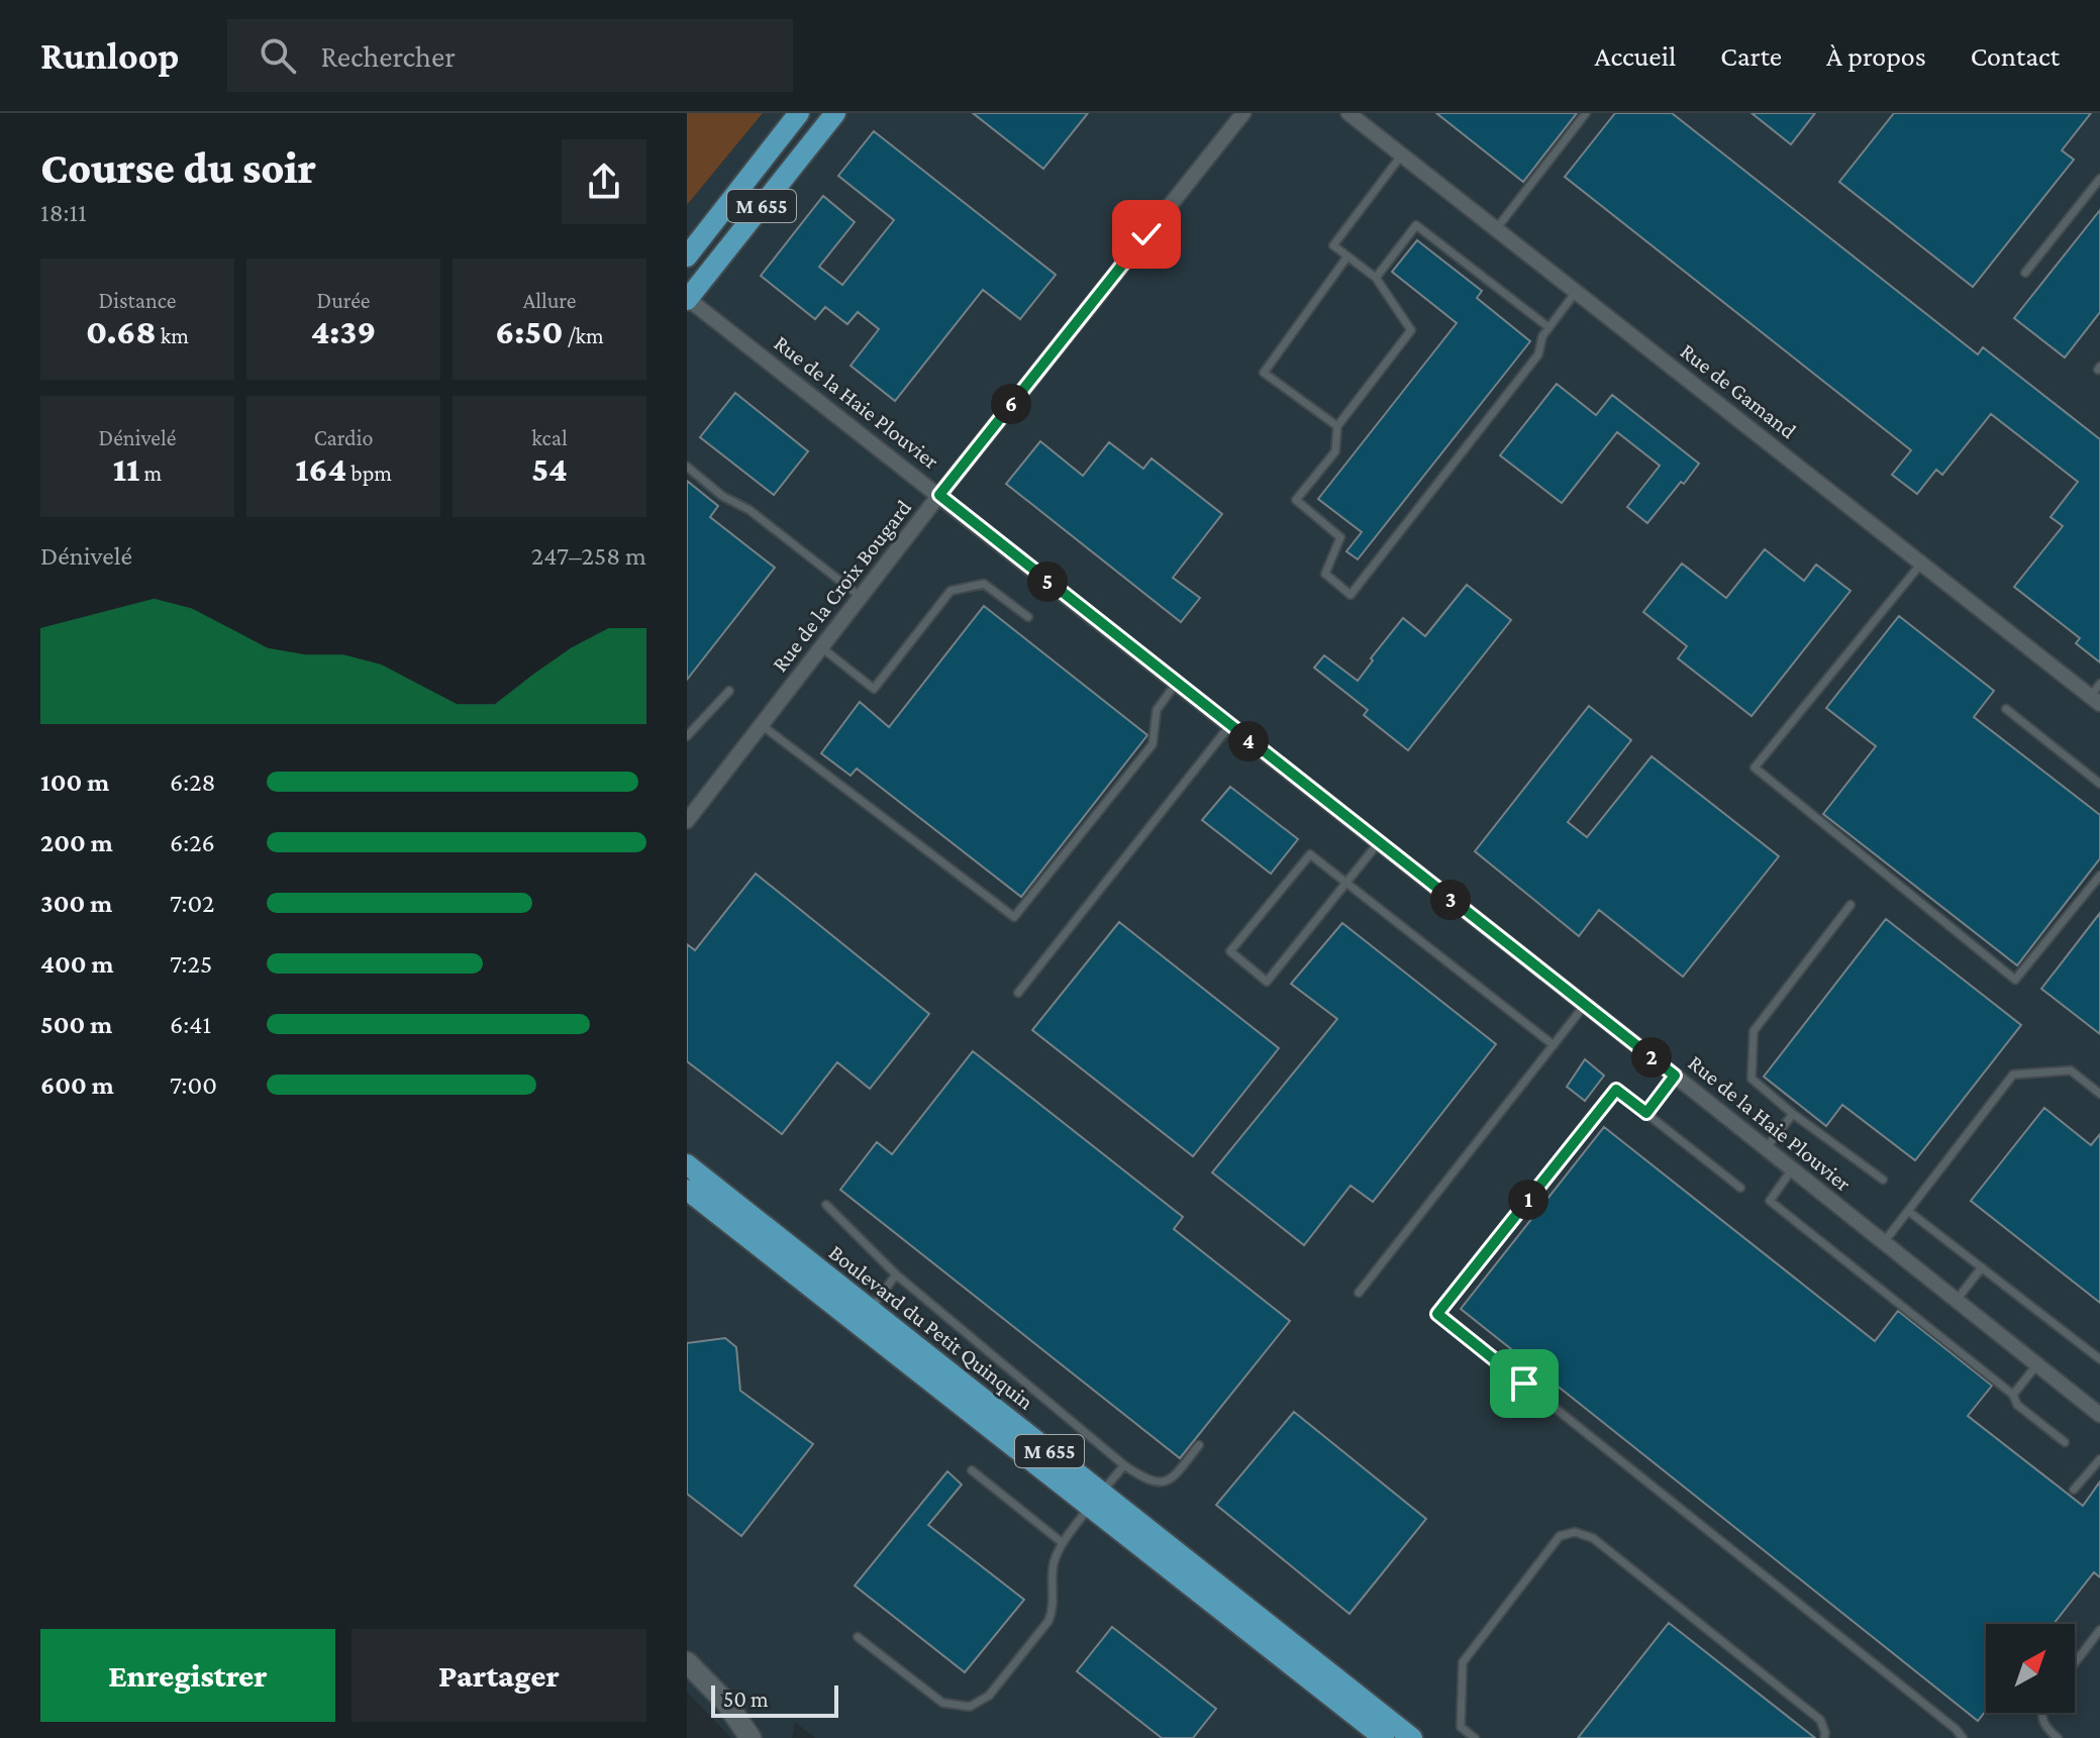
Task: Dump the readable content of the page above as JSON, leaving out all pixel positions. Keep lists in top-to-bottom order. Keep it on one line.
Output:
{"streets":{"main road":["M 655","Boulevard du Petit Quinquin"],"street":["Rue de Gamand","Rue de la Haie Plouvier","Rue de la Croix Bougard"]},"crossings":[["M 655","Rue de la Haie Plouvier"],["Rue de la Haie Plouvier","Rue de la Croix Bougard"]],"scale_bar":"50 m","north":"top right","page":{"header":"Runloop","search":"Rechercher","nav":["Accueil","Carte","À propos","Contact"],"heading":["Course du soir","18:11"],"stats":[["Distance","0.68 km"],["Durée","4:39"],["Allure","6:50 /km"],["Dénivelé","11 m"],["Cardio","164 bpm"],["kcal","54"]],"pins":["6","5","4","3","2","1"],"chart":["Dénivelé","247–258 m"],"list":[{"name":"100 m","note":"6:28"},{"name":"200 m","note":"6:26"},{"name":"300 m","note":"7:02"},{"name":"400 m","note":"7:25"},{"name":"500 m","note":"6:41"},{"name":"600 m","note":"7:00"}],"buttons":["Enregistrer","Partager"],"scale":"50 m"}}
